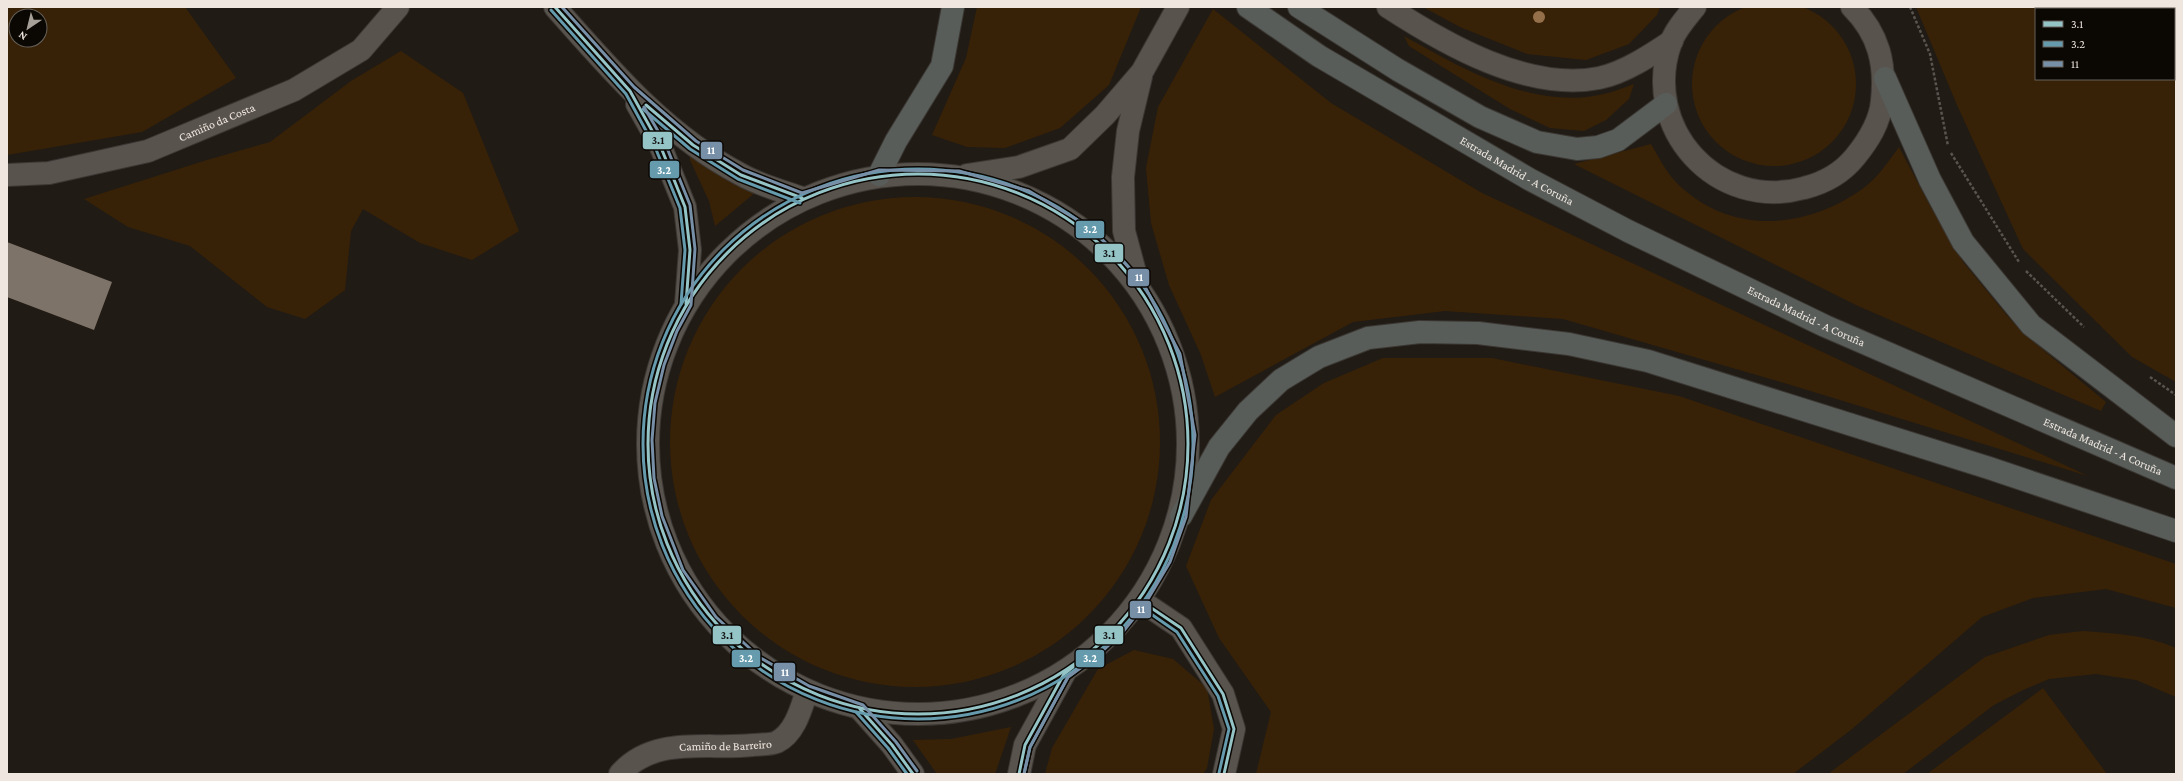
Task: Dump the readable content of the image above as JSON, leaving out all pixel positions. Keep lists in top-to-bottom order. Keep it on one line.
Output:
{"streets":{"highway":["Estrada Madrid - A Coruña"],"street":["Camiño da Costa","Camiño de Barreiro"]},"lines":["transit line 3.1","transit line 11","transit line 3.2"],"legend":["3.1","3.2","11"],"north":"bottom left"}
